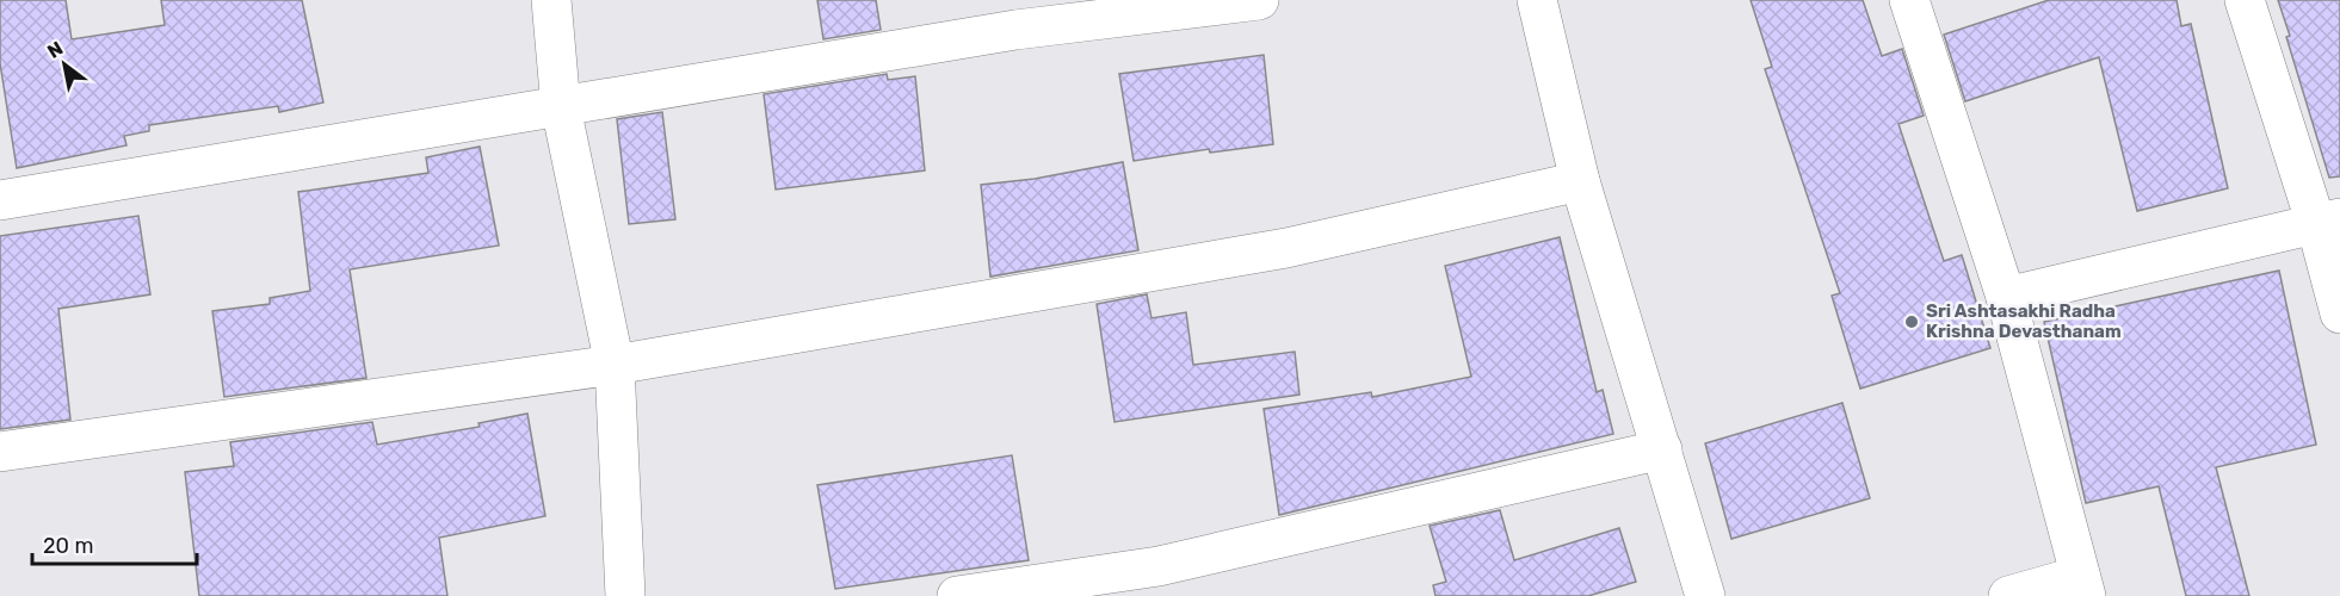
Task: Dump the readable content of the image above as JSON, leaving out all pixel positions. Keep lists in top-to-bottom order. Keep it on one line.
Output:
{"places":["Sri Ashtasakhi Radha Krishna Devasthanam"],"scale_bar":"20 m","north":"top left"}
